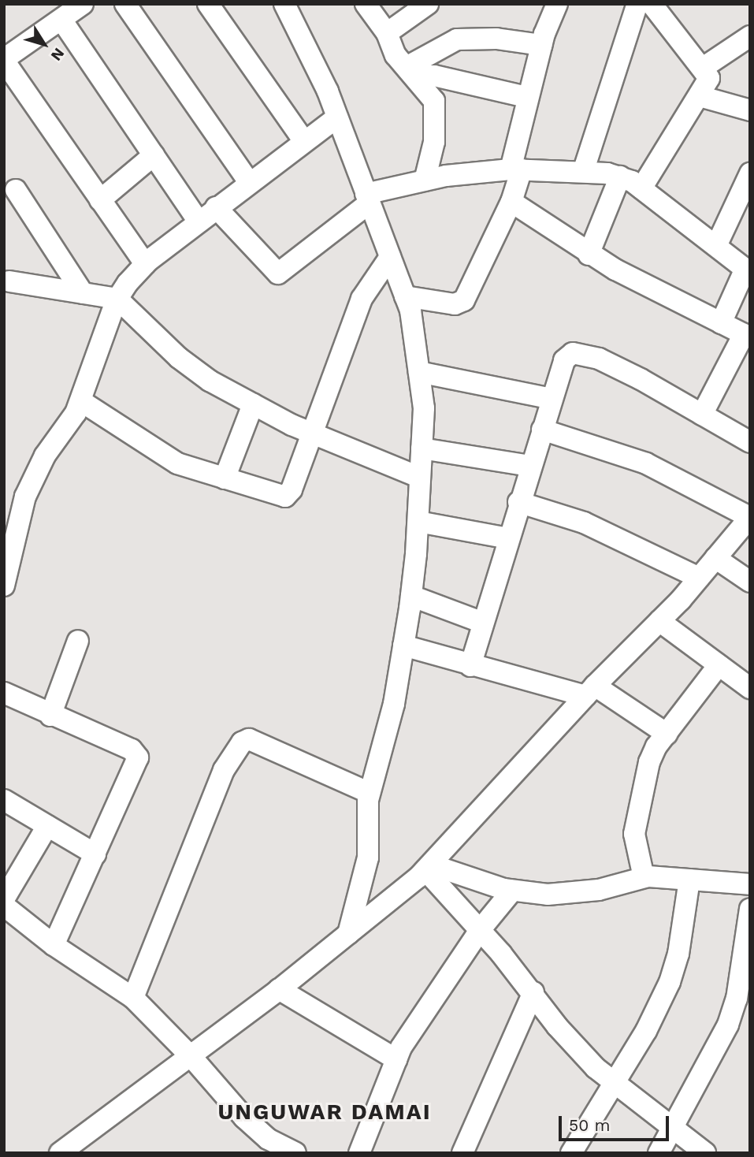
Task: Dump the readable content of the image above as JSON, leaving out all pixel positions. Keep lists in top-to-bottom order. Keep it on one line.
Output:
{"districts":["UNGUWAR DAMAI"],"scale_bar":"50 m","north":"bottom right"}
